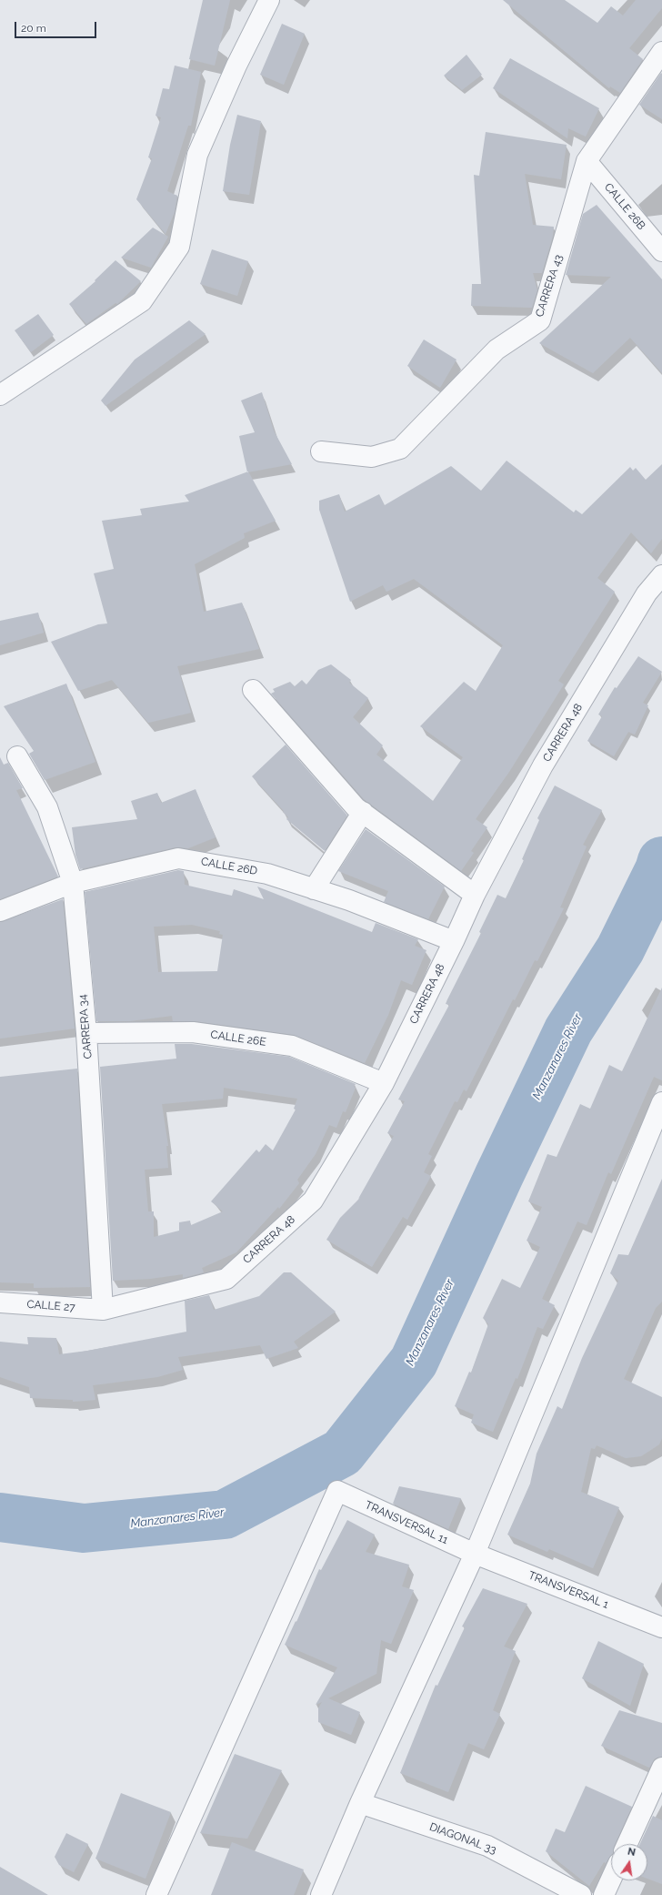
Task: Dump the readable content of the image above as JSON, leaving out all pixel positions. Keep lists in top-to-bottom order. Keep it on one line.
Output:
{"streets":{"street":["CALLE 26B","CARRERA 43","CARRERA 48","CALLE 26D","CARRERA 34","CALLE 26E","CALLE 27","TRANSVERSAL 11","TRANSVERSAL 1","DIAGONAL 33"]},"crossings":[["CALLE 26B","CARRERA 43"],["CARRERA 48","CALLE 26D"],["CARRERA 48","CARRERA 34"],["CARRERA 48","CALLE 26E"],["CARRERA 48","CALLE 27"],["CALLE 26D","CARRERA 34"],["CARRERA 34","CALLE 26E"],["CARRERA 34","CALLE 27"],["TRANSVERSAL 11","TRANSVERSAL 1"]],"water":["Manzanares River"],"scale_bar":"20 m","north":"top"}
